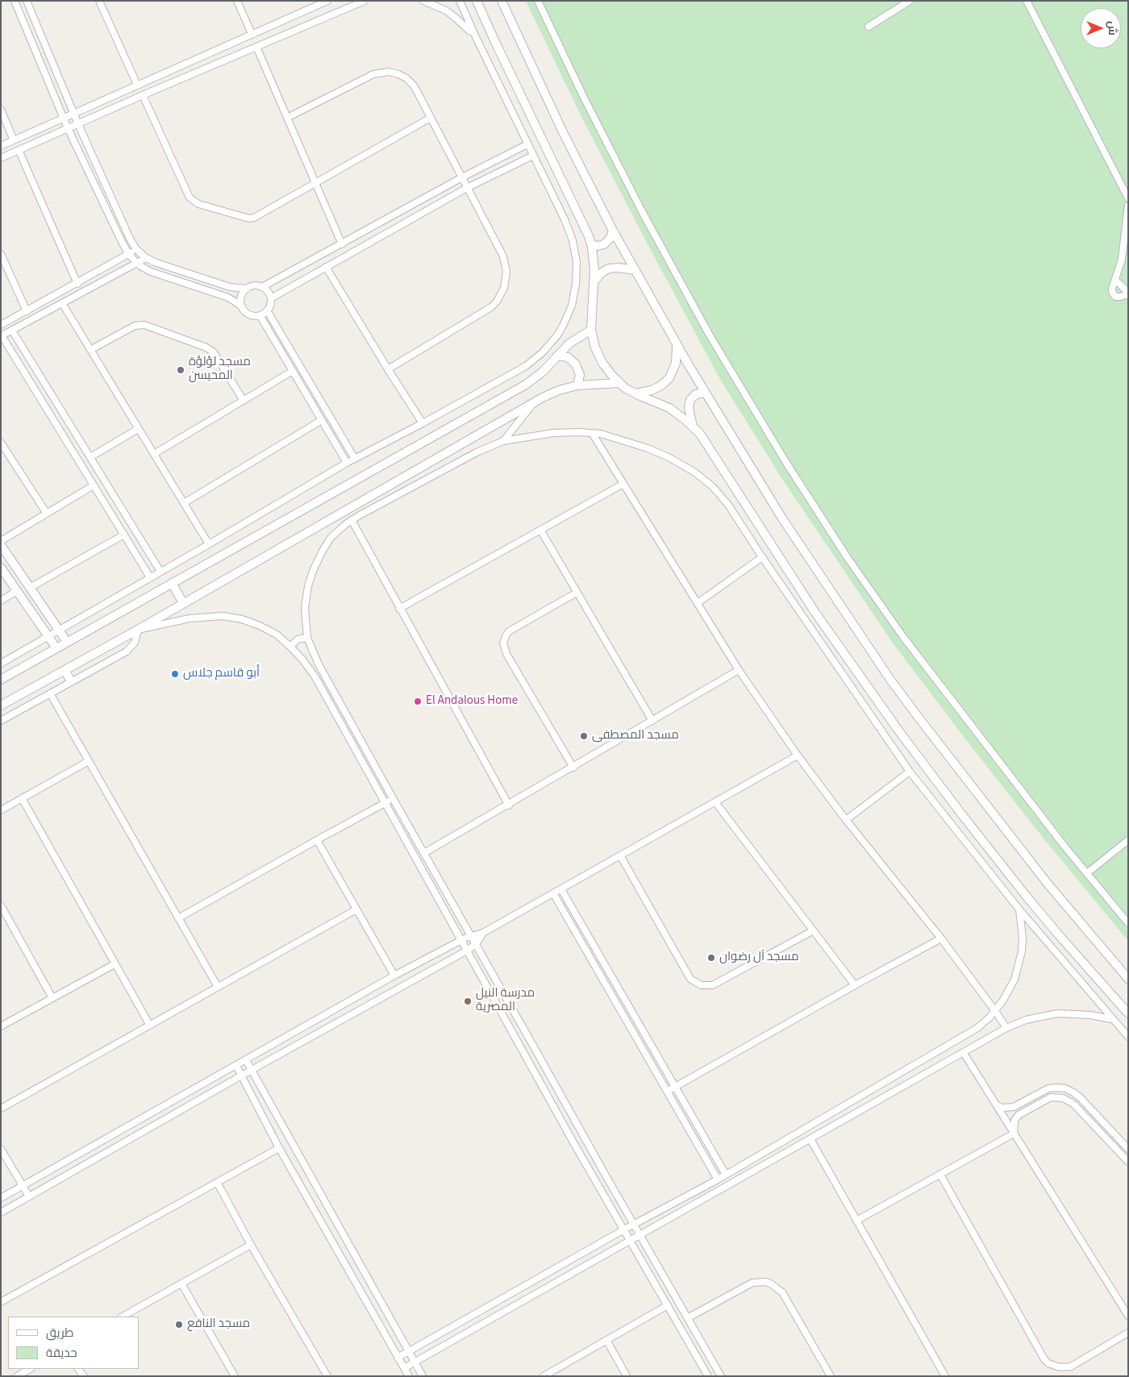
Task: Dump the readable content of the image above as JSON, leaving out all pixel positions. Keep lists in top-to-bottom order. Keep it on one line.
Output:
{"places":["مسجد لؤلؤة المحيسن","أبو قاسم جلاس","El Andalous Home","مسجد المصطفى","مسجد آل رضوان","مدرسة النيل المصرية","مسجد النافع"],"legend":["طريق","حديقة"],"north":"right"}
